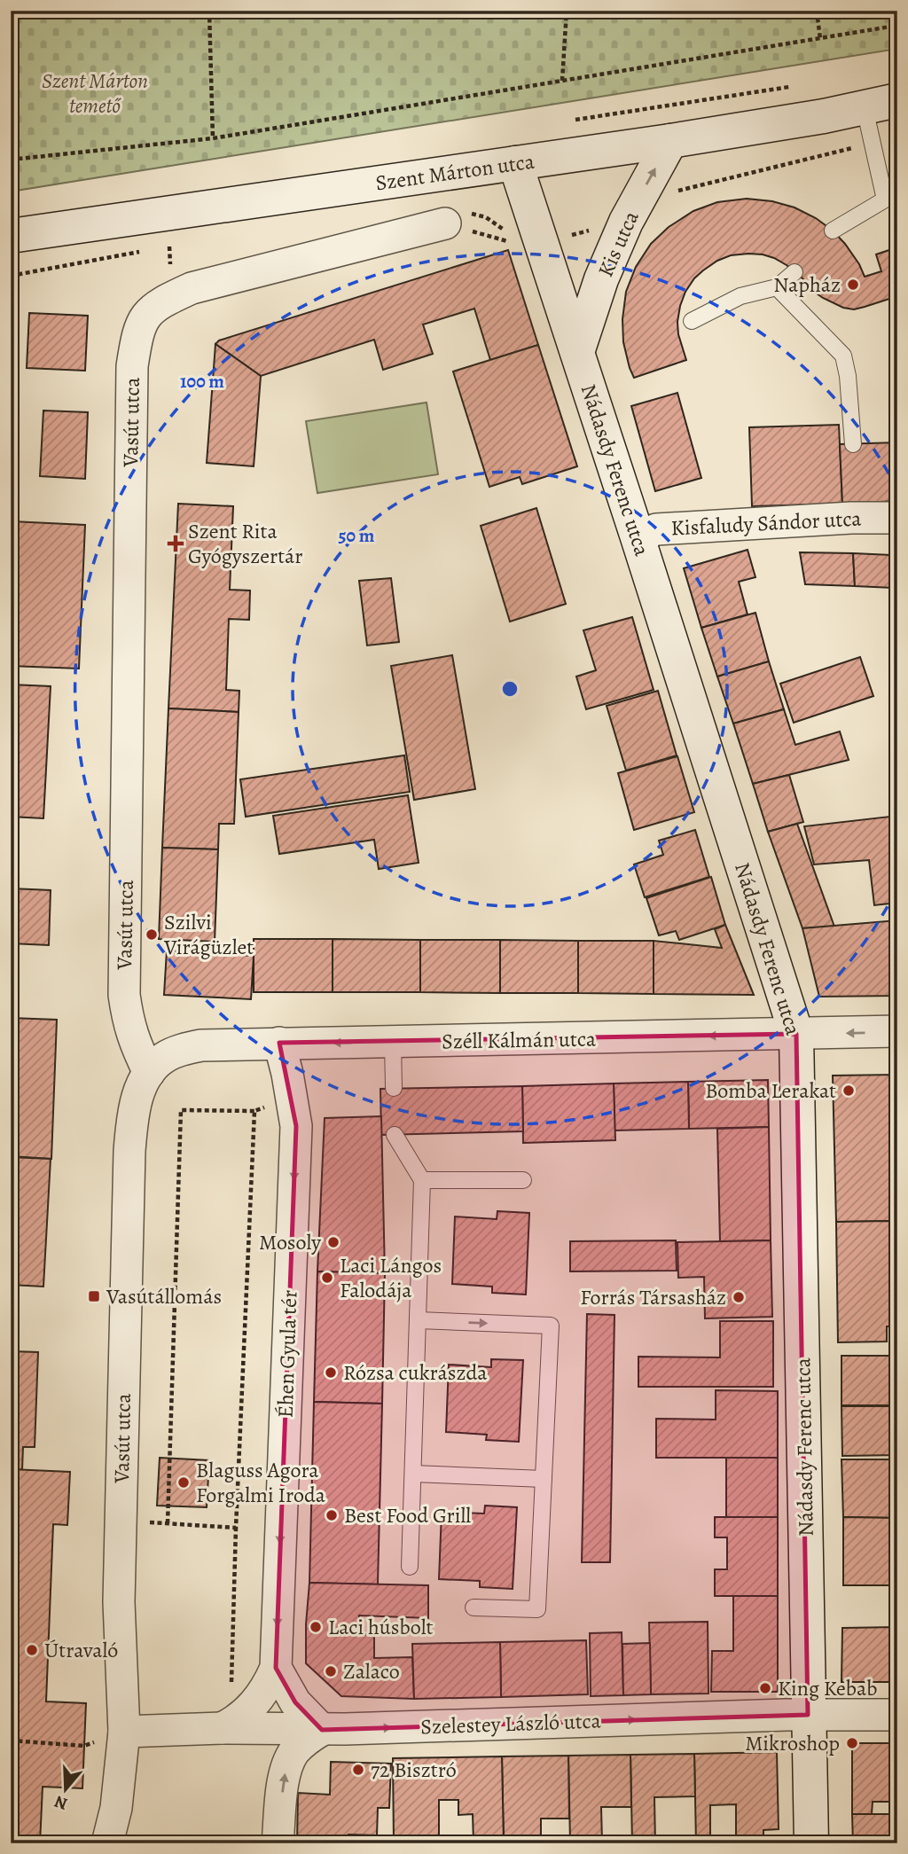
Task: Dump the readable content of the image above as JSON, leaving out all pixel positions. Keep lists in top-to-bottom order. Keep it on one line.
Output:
{"streets":{"street":["Szent Márton utca","Kis utca","Vasút utca","Nádasdy Ferenc utca","Kisfaludy Sándor utca","Széll Kálmán utca","Éhen Gyula tér","Szelestey László utca"]},"crossings":[["Szent Márton utca","Kis utca"],["Szent Márton utca","Nádasdy Ferenc utca"],["Kis utca","Nádasdy Ferenc utca"],["Vasút utca","Széll Kálmán utca"],["Vasút utca","Szelestey László utca"],["Nádasdy Ferenc utca","Kisfaludy Sándor utca"],["Nádasdy Ferenc utca","Széll Kálmán utca"],["Nádasdy Ferenc utca","Szelestey László utca"],["Széll Kálmán utca","Éhen Gyula tér"],["Éhen Gyula tér","Szelestey László utca"]],"one_way":["Kis utca","Széll Kálmán utca","Éhen Gyula tér","Szelestey László utca"],"parks":["Szent Márton temető"],"places":{"other":["Napház","Szilvi Virágüzlet","Bomba Lerakat","Mosoly","Laci Lángos Falodája","Forrás Társasház","Rózsa cukrászda","Blaguss Agora Forgalmi Iroda","Best Food Grill","Laci húsbolt","Útravaló","Zalaco","King Kebab","Mikroshop","72 Bisztró"],"health":["Szent Rita Gyógyszertár"],"transit":["Vasútállomás"]},"north":"bottom","rings":["100 m","50 m"]}
